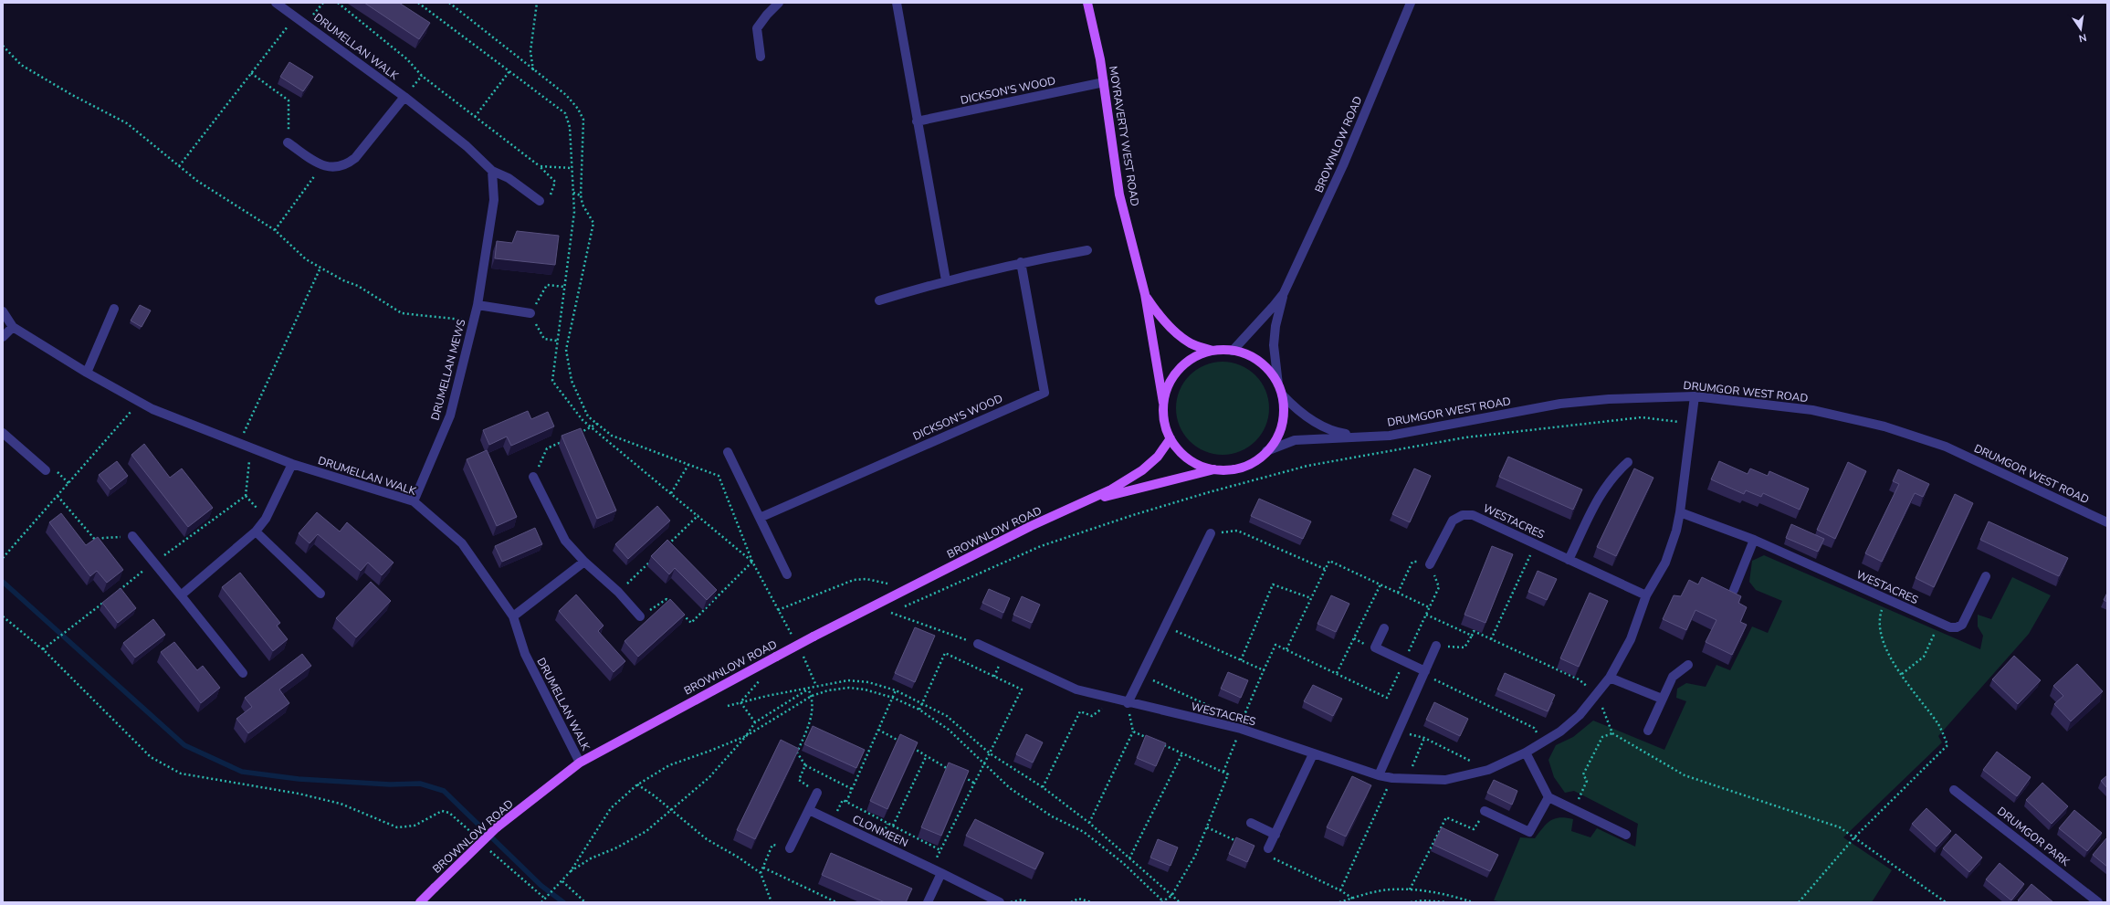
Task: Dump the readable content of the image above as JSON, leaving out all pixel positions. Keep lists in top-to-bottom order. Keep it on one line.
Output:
{"streets":{"main road":["MOYRAVERTY WEST ROAD","BROWNLOW ROAD"],"street":["DRUMELLAN WALK","DICKSON'S WOOD","DRUMELLAN MEWS","DRUMGOR WEST ROAD","WESTACRES","CLONMEEN","DRUMGOR PARK"]},"crossings":[["DRUMELLAN WALK","BROWNLOW ROAD"],["DRUMELLAN WALK","DRUMELLAN MEWS"],["DICKSON'S WOOD","MOYRAVERTY WEST ROAD"],["MOYRAVERTY WEST ROAD","BROWNLOW ROAD"],["MOYRAVERTY WEST ROAD","DRUMGOR WEST ROAD"],["BROWNLOW ROAD","DRUMGOR WEST ROAD"],["DRUMGOR WEST ROAD","WESTACRES"]],"north":"bottom"}
